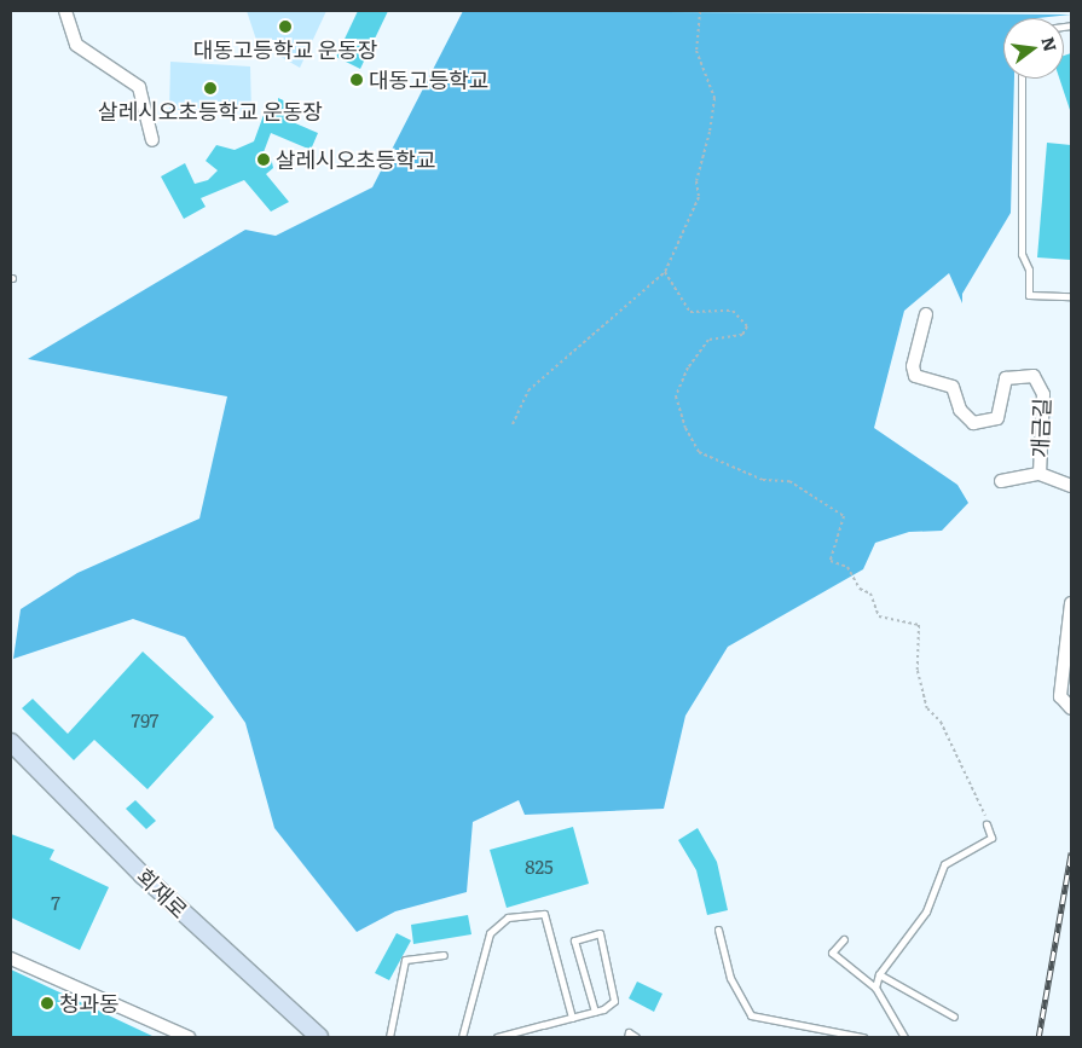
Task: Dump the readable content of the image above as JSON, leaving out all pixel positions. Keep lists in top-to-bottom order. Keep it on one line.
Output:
{"streets":{"main road":["회재로"],"street":["개금길"]},"places":["대동고등학교 운동장","대동고등학교","살레시오초등학교 운동장","살레시오초등학교","청과동"],"house_numbers":["797","825","7"],"north":"right"}
